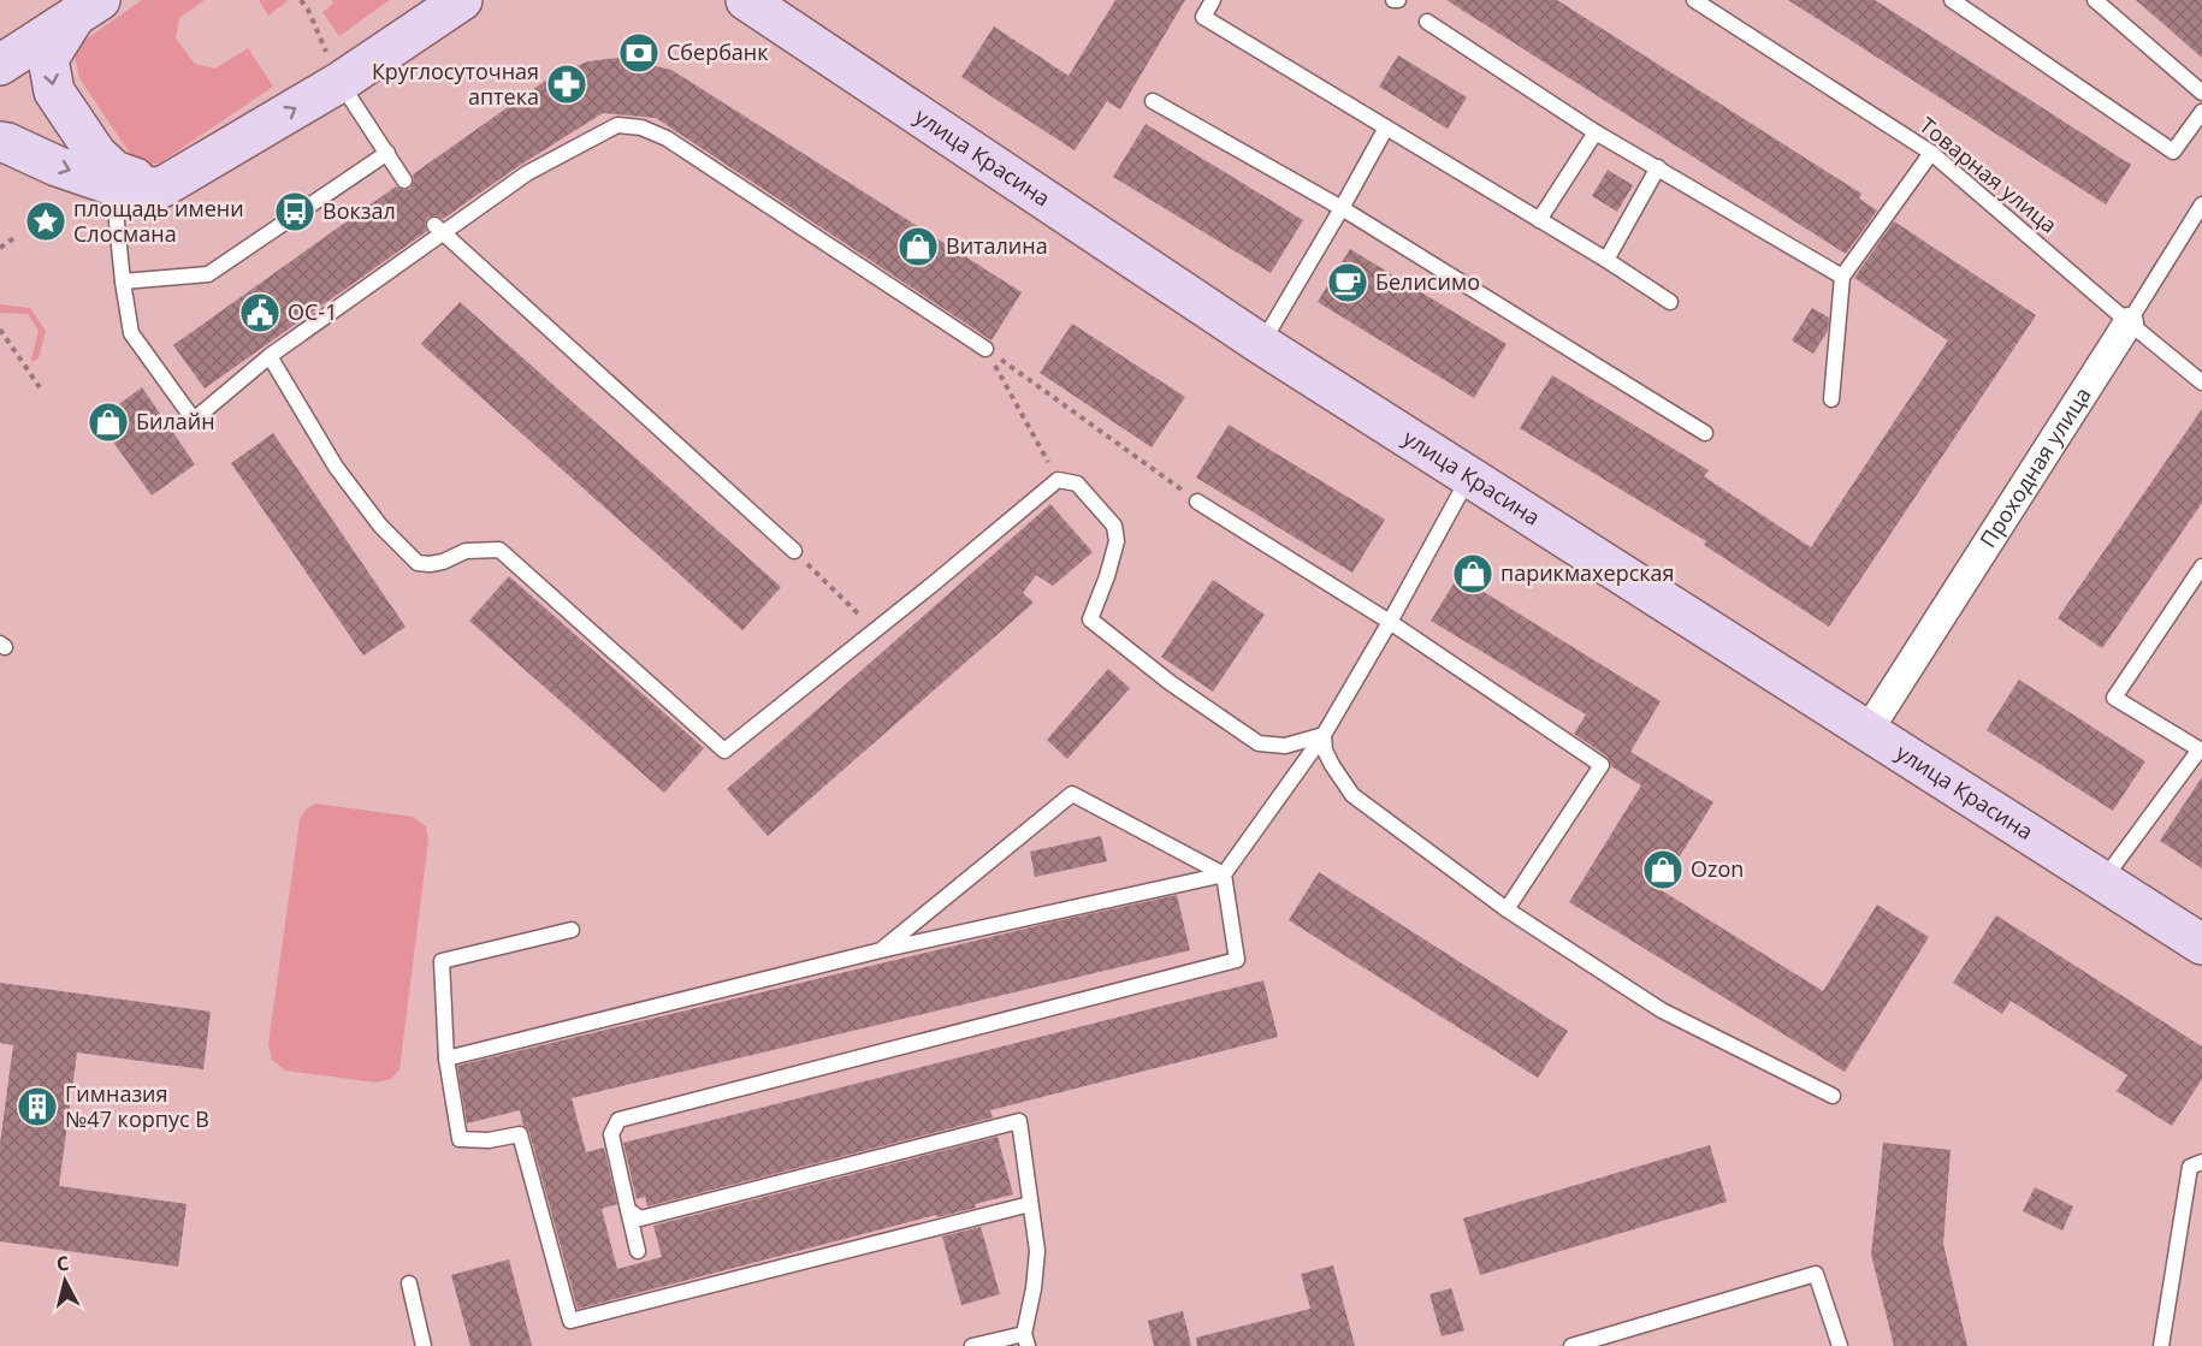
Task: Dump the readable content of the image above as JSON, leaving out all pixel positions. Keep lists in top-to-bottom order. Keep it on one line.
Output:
{"streets":{"main road":["улица Красина"],"street":["Проходная улица"],"lane":["Товарная улица"]},"crossings":[["улица Красина","Проходная улица"],["Товарная улица","Проходная улица"]],"places":{"bank":["Сбербанк"],"pharmacy":["Круглосуточная аптека"],"bus stop":["Вокзал"],"place":["площадь имени Слосмана"],"shop":["Виталина","Билайн","парикмахерская","Ozon"],"cafe":["Белисимо"],"public building":["ОС-1"],"building":["Гимназия №47 корпус В"]},"north":"top"}
